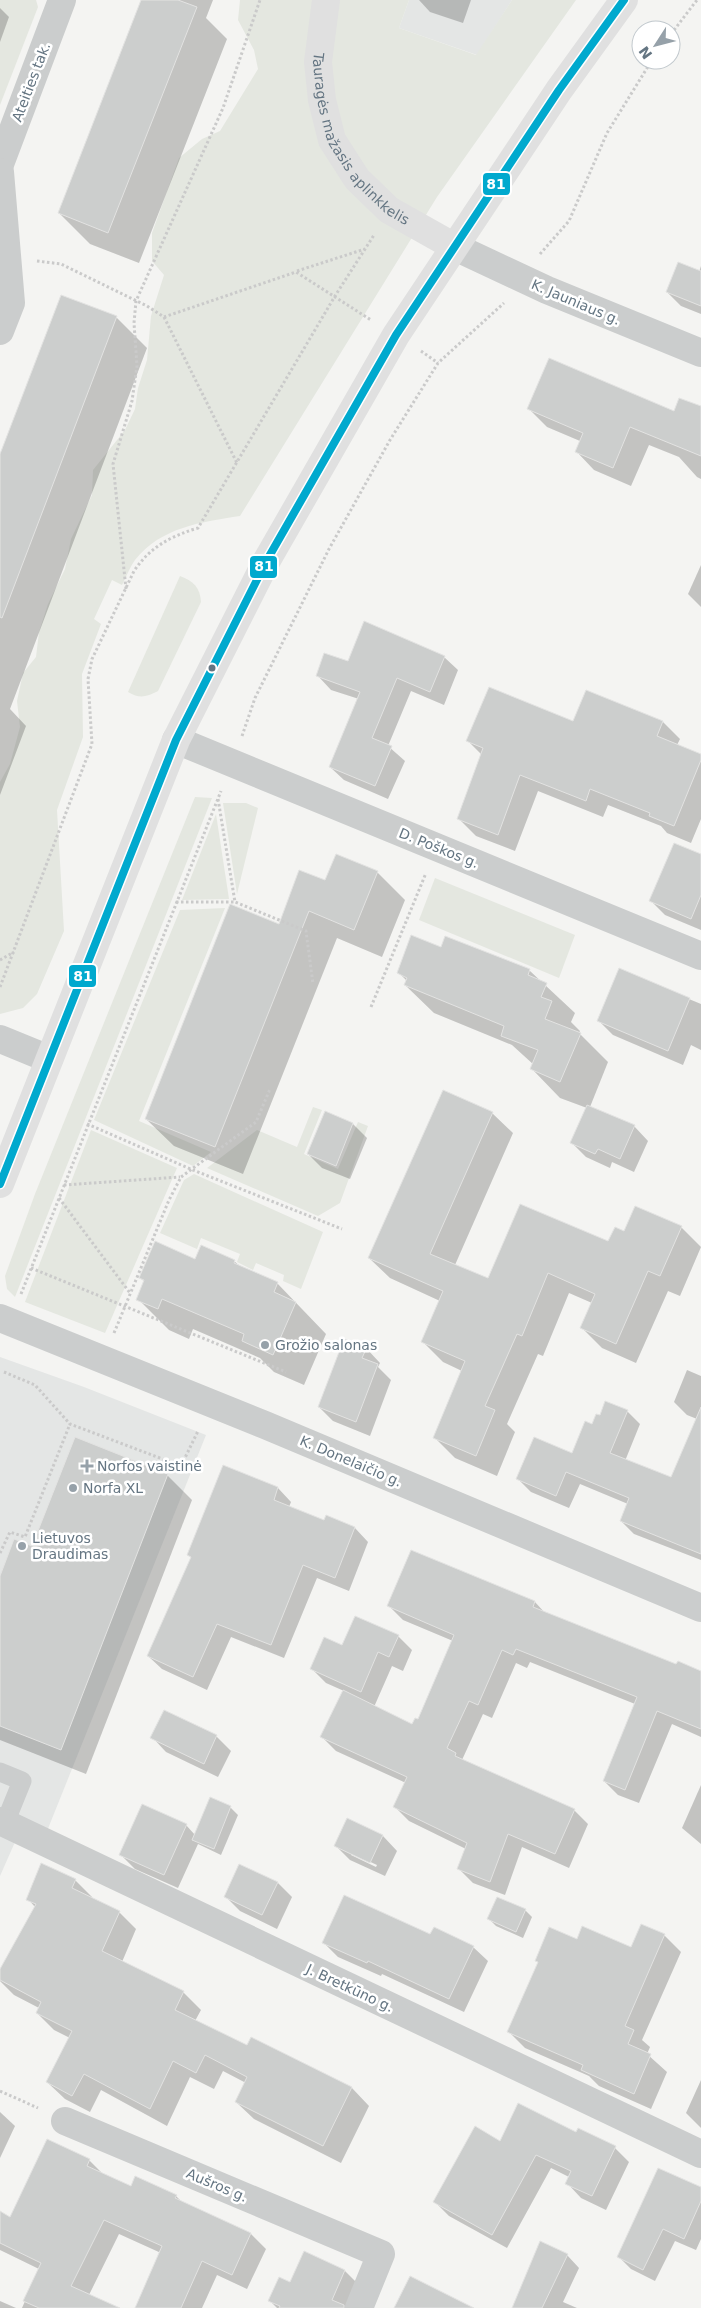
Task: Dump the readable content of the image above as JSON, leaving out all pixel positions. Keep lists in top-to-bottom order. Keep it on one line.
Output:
{"streets":{"main road":["Tauragės mažasis aplinkkelis"],"street":["Ateities tak.","K. Jauniaus g.","D. Poškos g.","K. Donelaičio g.","J. Bretkūno g.","Aušros g."]},"crossings":[["Tauragės mažasis aplinkkelis","K. Jauniaus g."]],"places":{"other":["Grožio salonas","Norfa XL","Lietuvos Draudimas"],"health":["Norfos vaistinė"]},"lines":["transit line 81"],"north":"bottom left"}
